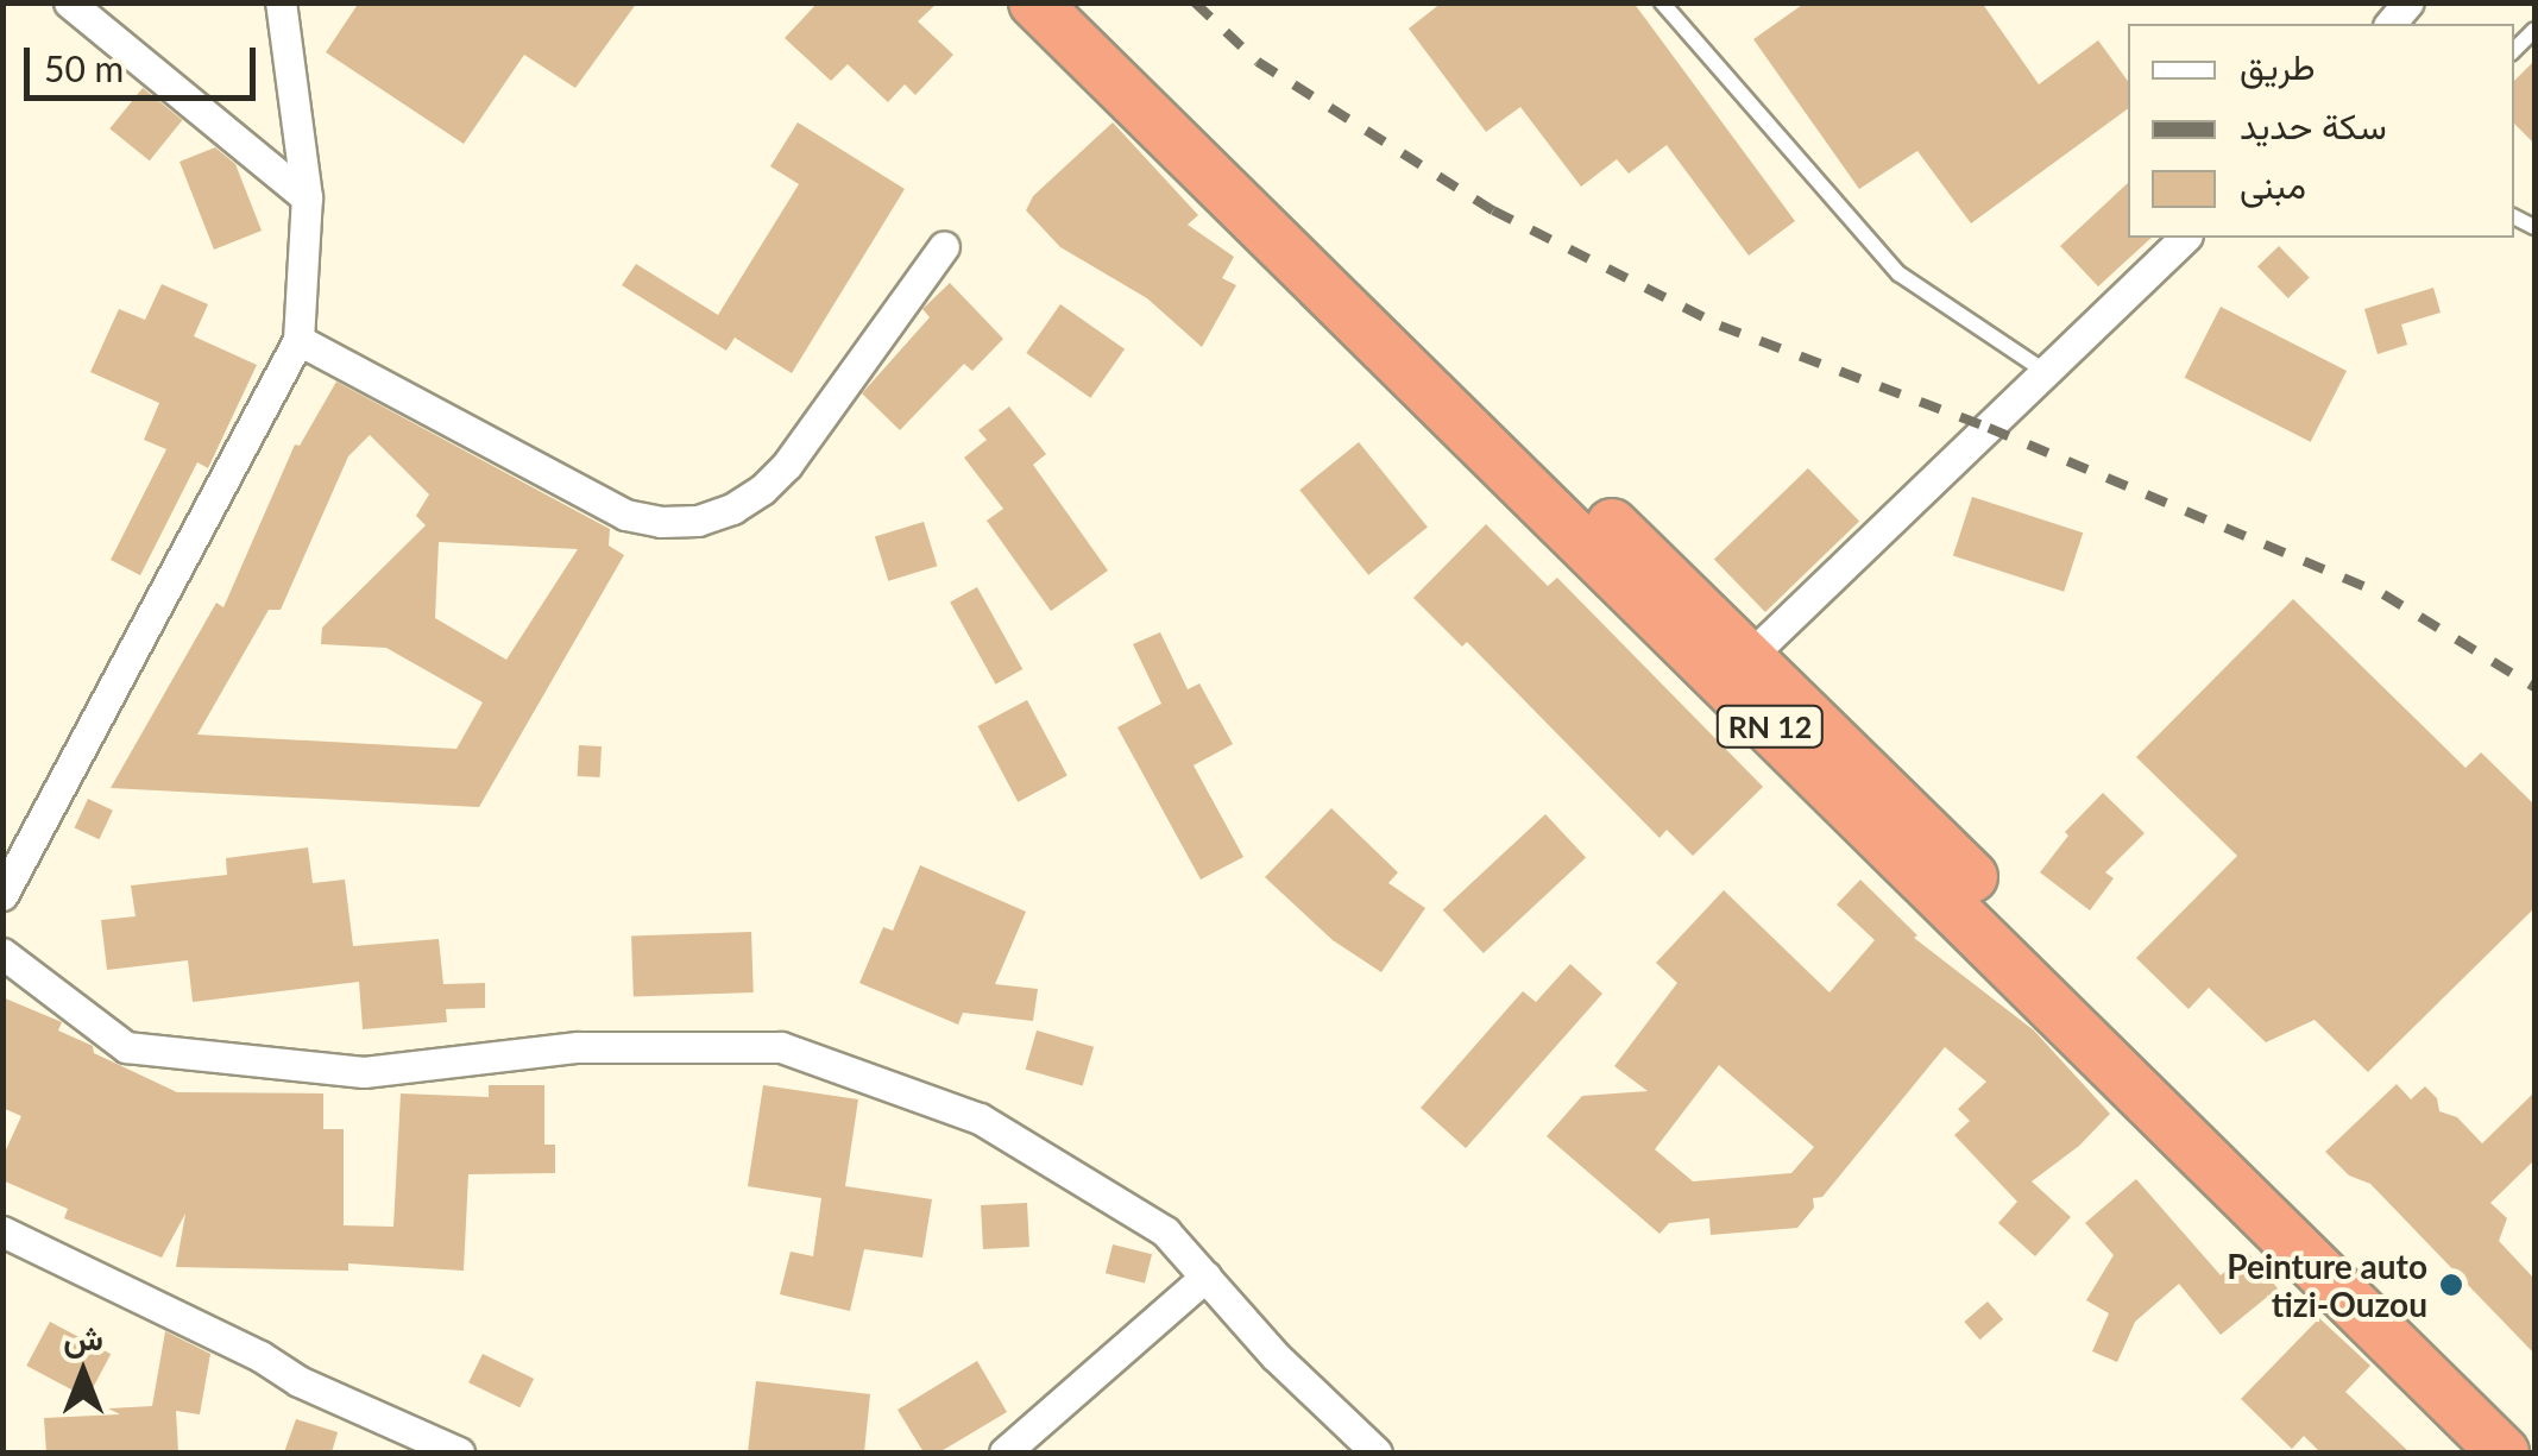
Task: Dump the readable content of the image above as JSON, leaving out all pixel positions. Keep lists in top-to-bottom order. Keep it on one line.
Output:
{"streets":{"highway":["RN 12"]},"places":["Peinture auto tizi-Ouzou"],"legend":["طريق","سكة حديد","مبنى"],"scale_bar":"50 m","north":"top"}
